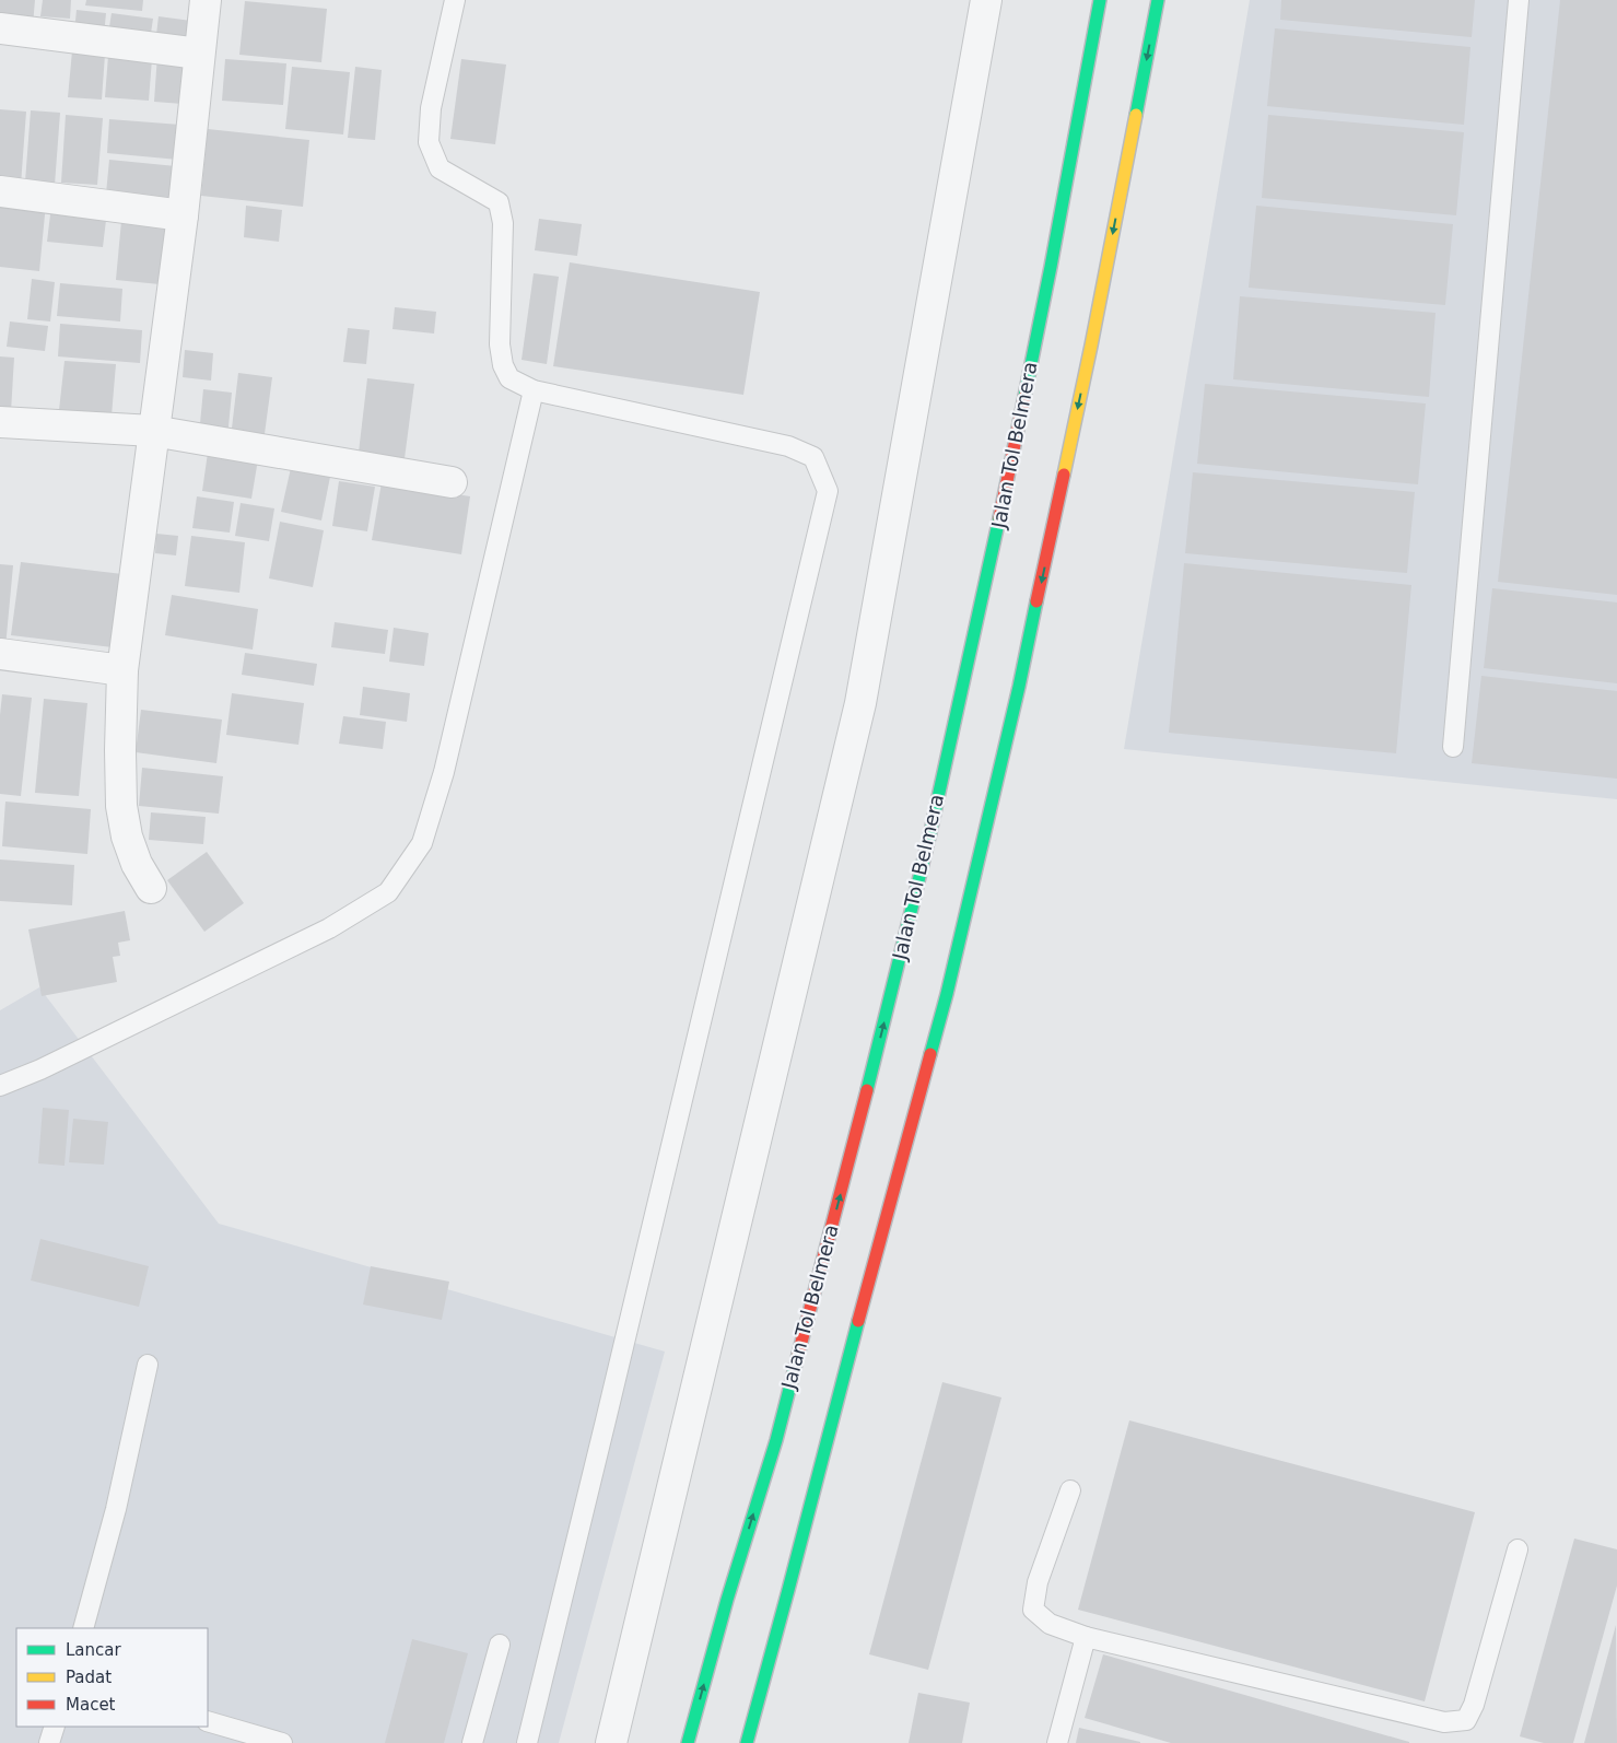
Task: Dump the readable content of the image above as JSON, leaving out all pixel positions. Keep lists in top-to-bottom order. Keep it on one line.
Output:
{"streets":{"highway":["Jalan Tol Belmera"]},"legend":["Lancar","Padat","Macet"]}
